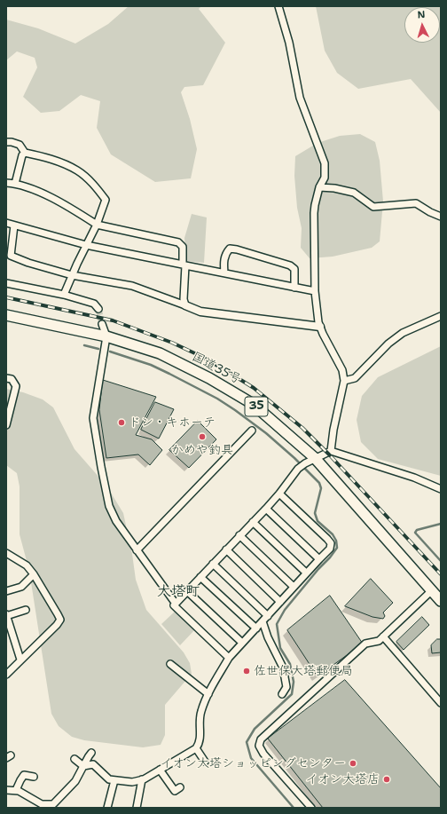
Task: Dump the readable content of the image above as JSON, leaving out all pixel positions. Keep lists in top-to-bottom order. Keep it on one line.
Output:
{"streets":{"highway":["国道35号","35"]},"districts":["大塔町"],"places":["ドン・キホーテ","かめや釣具","佐世保大塔郵便局","イオン大塔ショッピングセンター","イオン大塔店"],"north":"top"}
